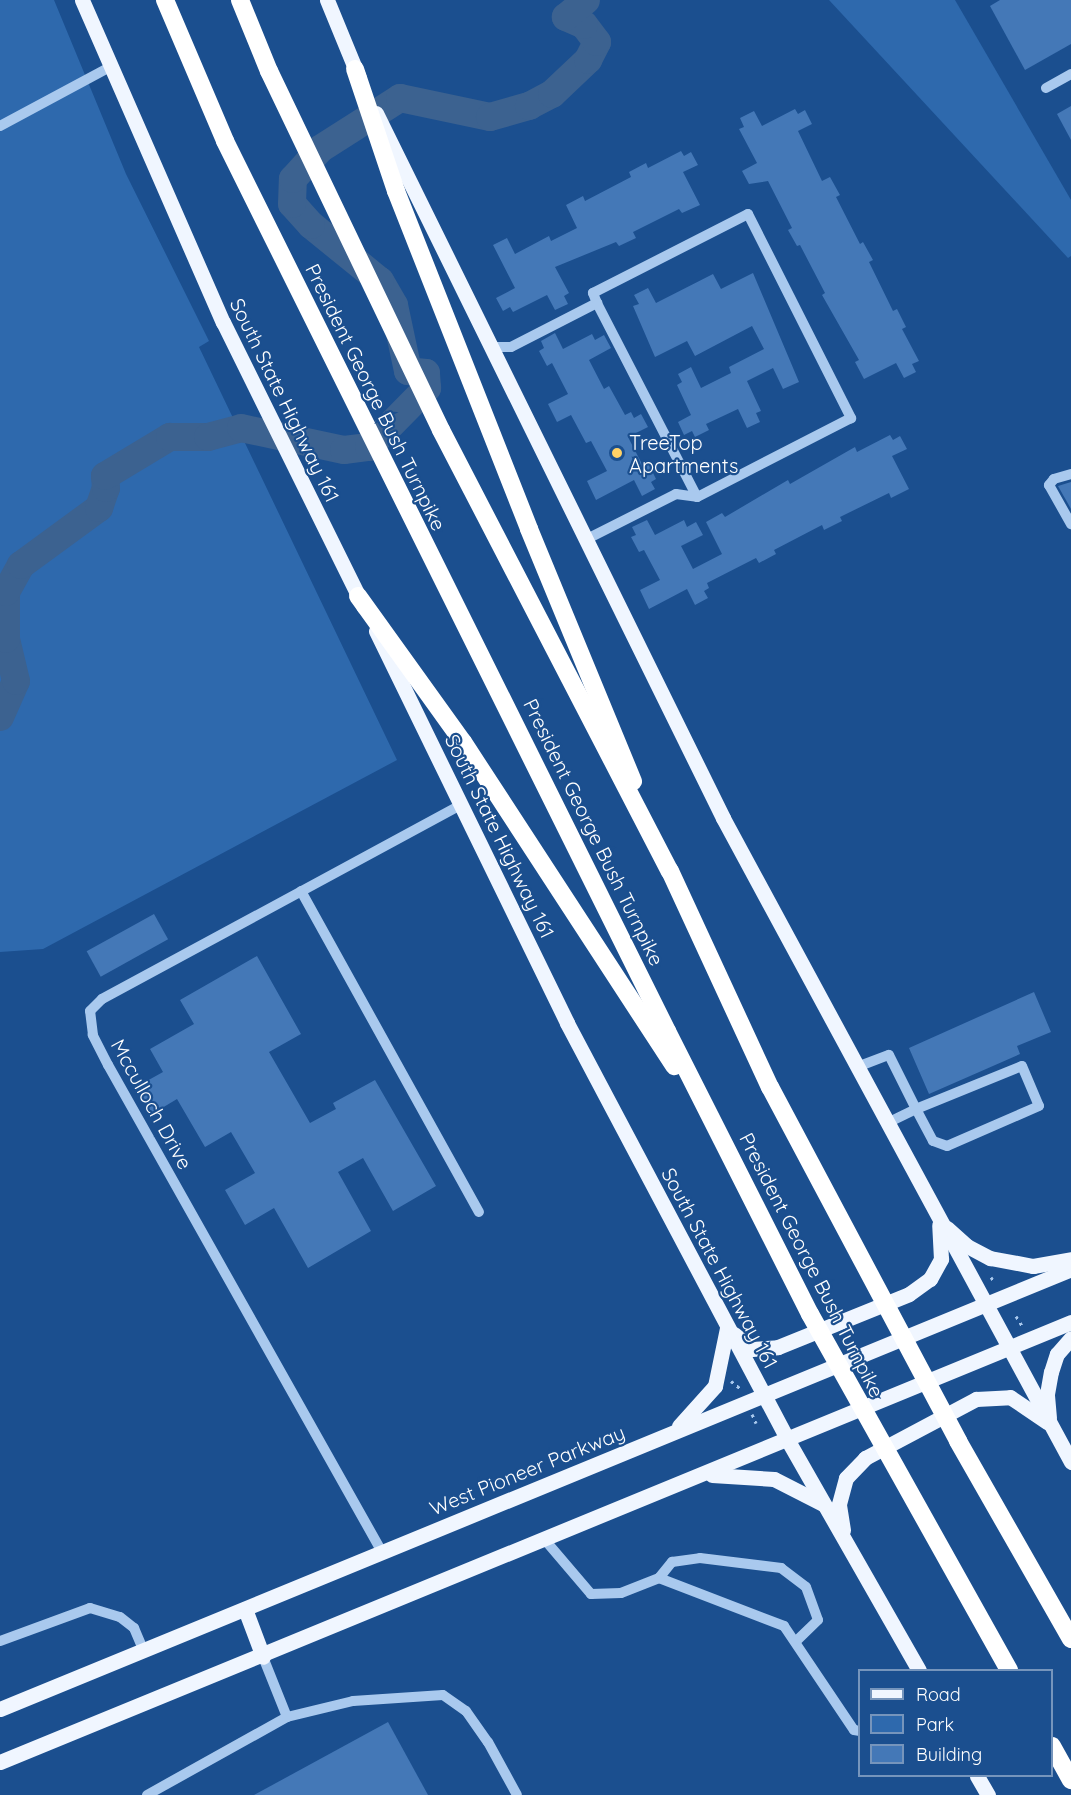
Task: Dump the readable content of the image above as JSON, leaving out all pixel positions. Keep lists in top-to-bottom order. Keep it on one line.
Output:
{"streets":{"highway":["President George Bush Turnpike"],"main road":["South State Highway 161","West Pioneer Parkway"],"street":["Mcculloch Drive"]},"crossings":[["South State Highway 161","Mcculloch Drive"],["South State Highway 161","West Pioneer Parkway"],["Mcculloch Drive","West Pioneer Parkway"]],"places":["TreeTop Apartments"],"legend":["Road","Park","Building"]}
